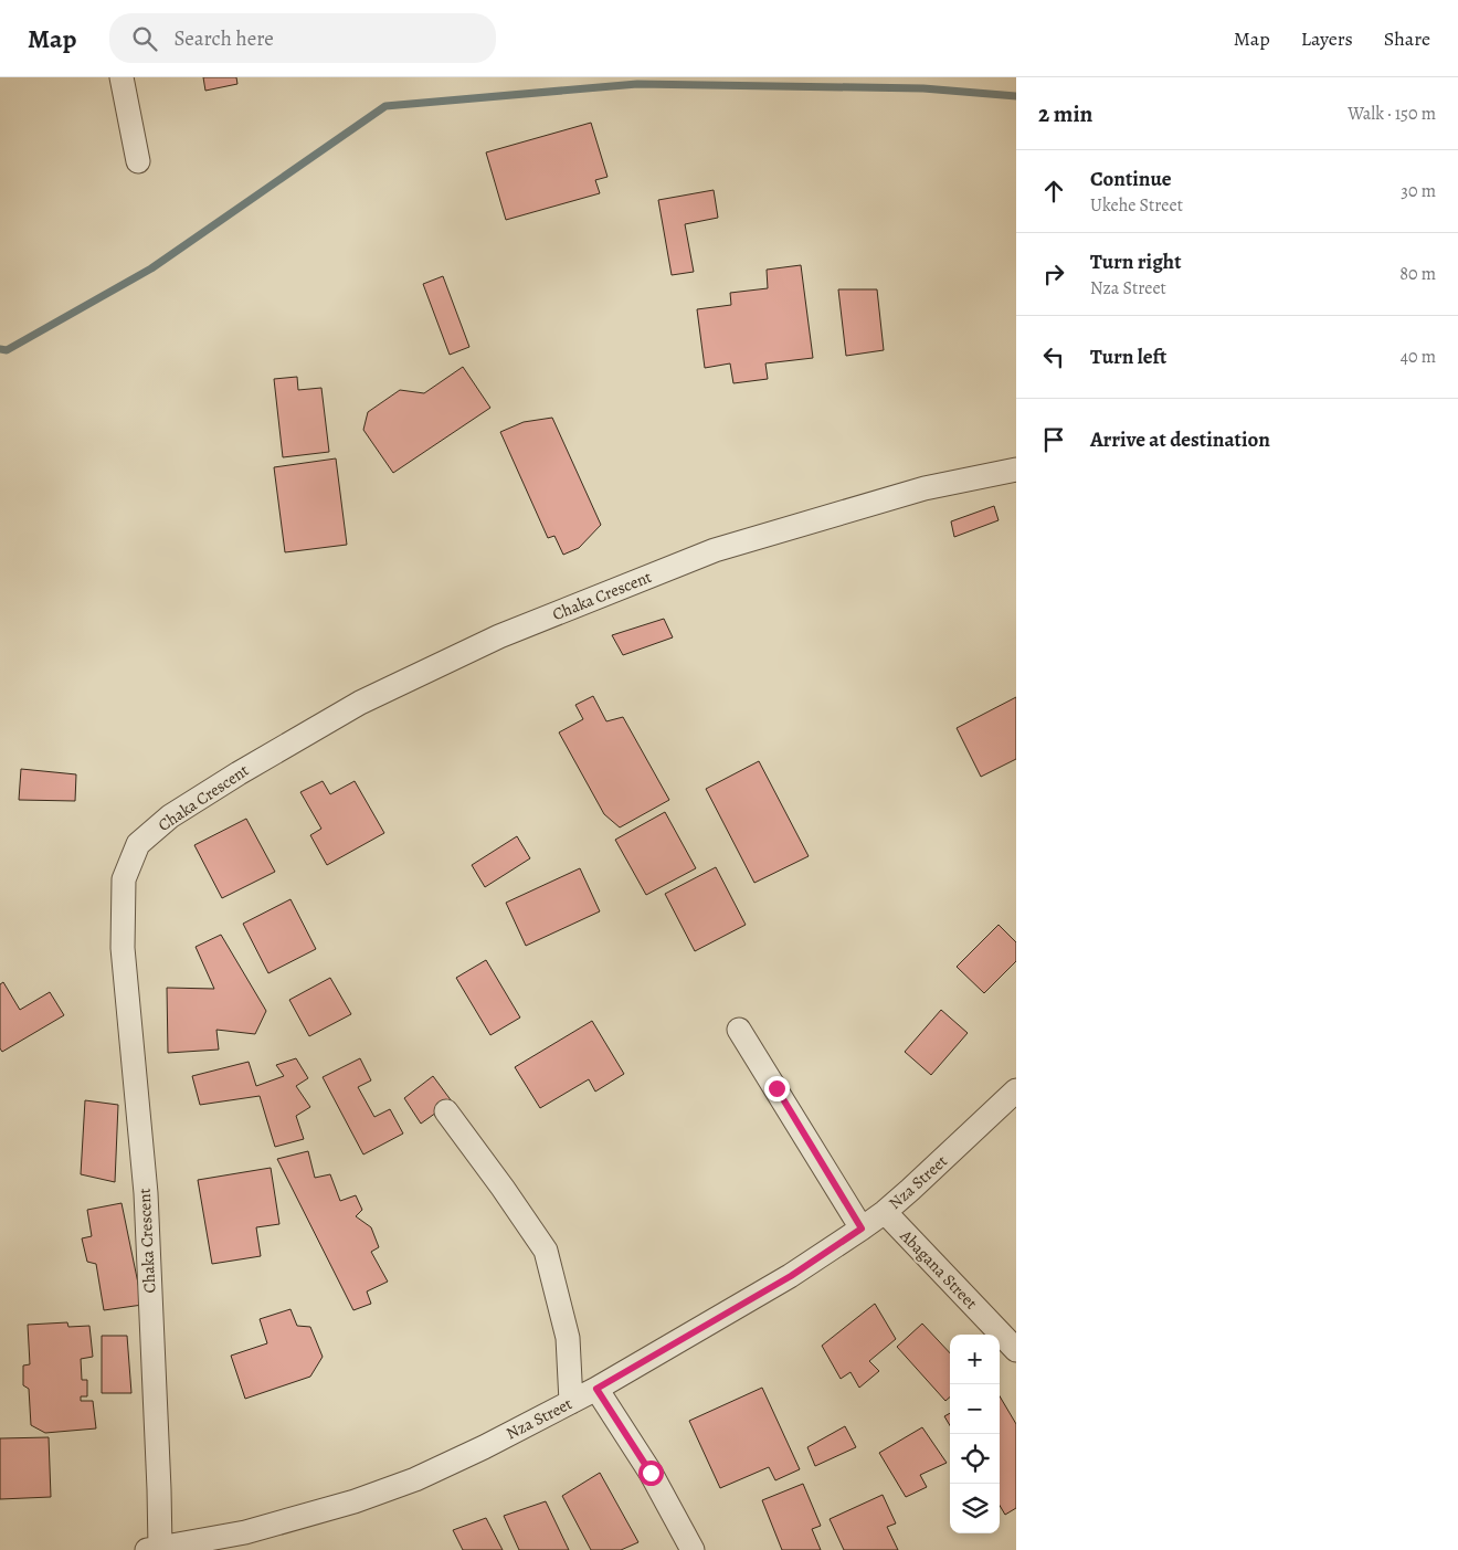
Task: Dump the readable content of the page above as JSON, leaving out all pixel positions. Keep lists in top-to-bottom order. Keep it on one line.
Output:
{"streets":{"street":["Chaka Crescent","Nza Street","Abagana Street"]},"crossings":[["Chaka Crescent","Nza Street"],["Nza Street","Abagana Street"]],"page":{"header":"Map","search":"Search here","nav":["Map","Layers","Share"],"heading":["2 min","Walk · 150 m"],"list":[["Continue","Ukehe Street","30 m"],["Turn right","Nza Street","80 m"],["Turn left","40 m"],"Arrive at destination"],"map_buttons":["+","−"]}}
